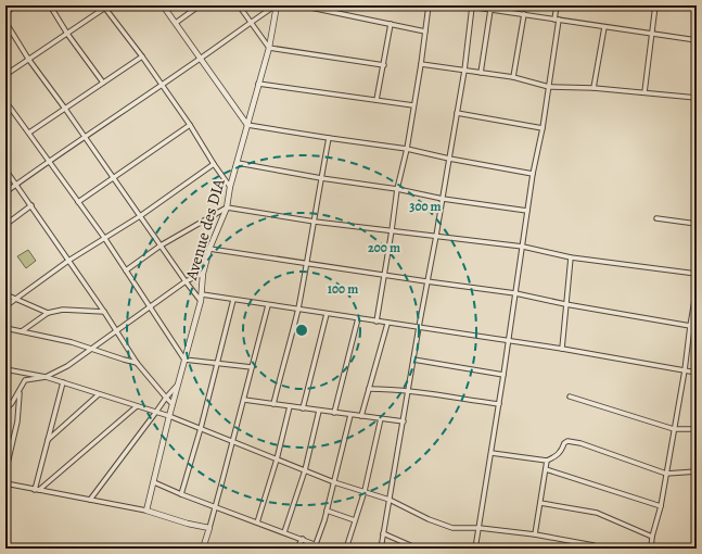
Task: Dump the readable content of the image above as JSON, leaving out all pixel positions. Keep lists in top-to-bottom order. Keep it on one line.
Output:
{"streets":{"street":["Avenue des DIA"]},"rings":["300 m","200 m","100 m"]}
